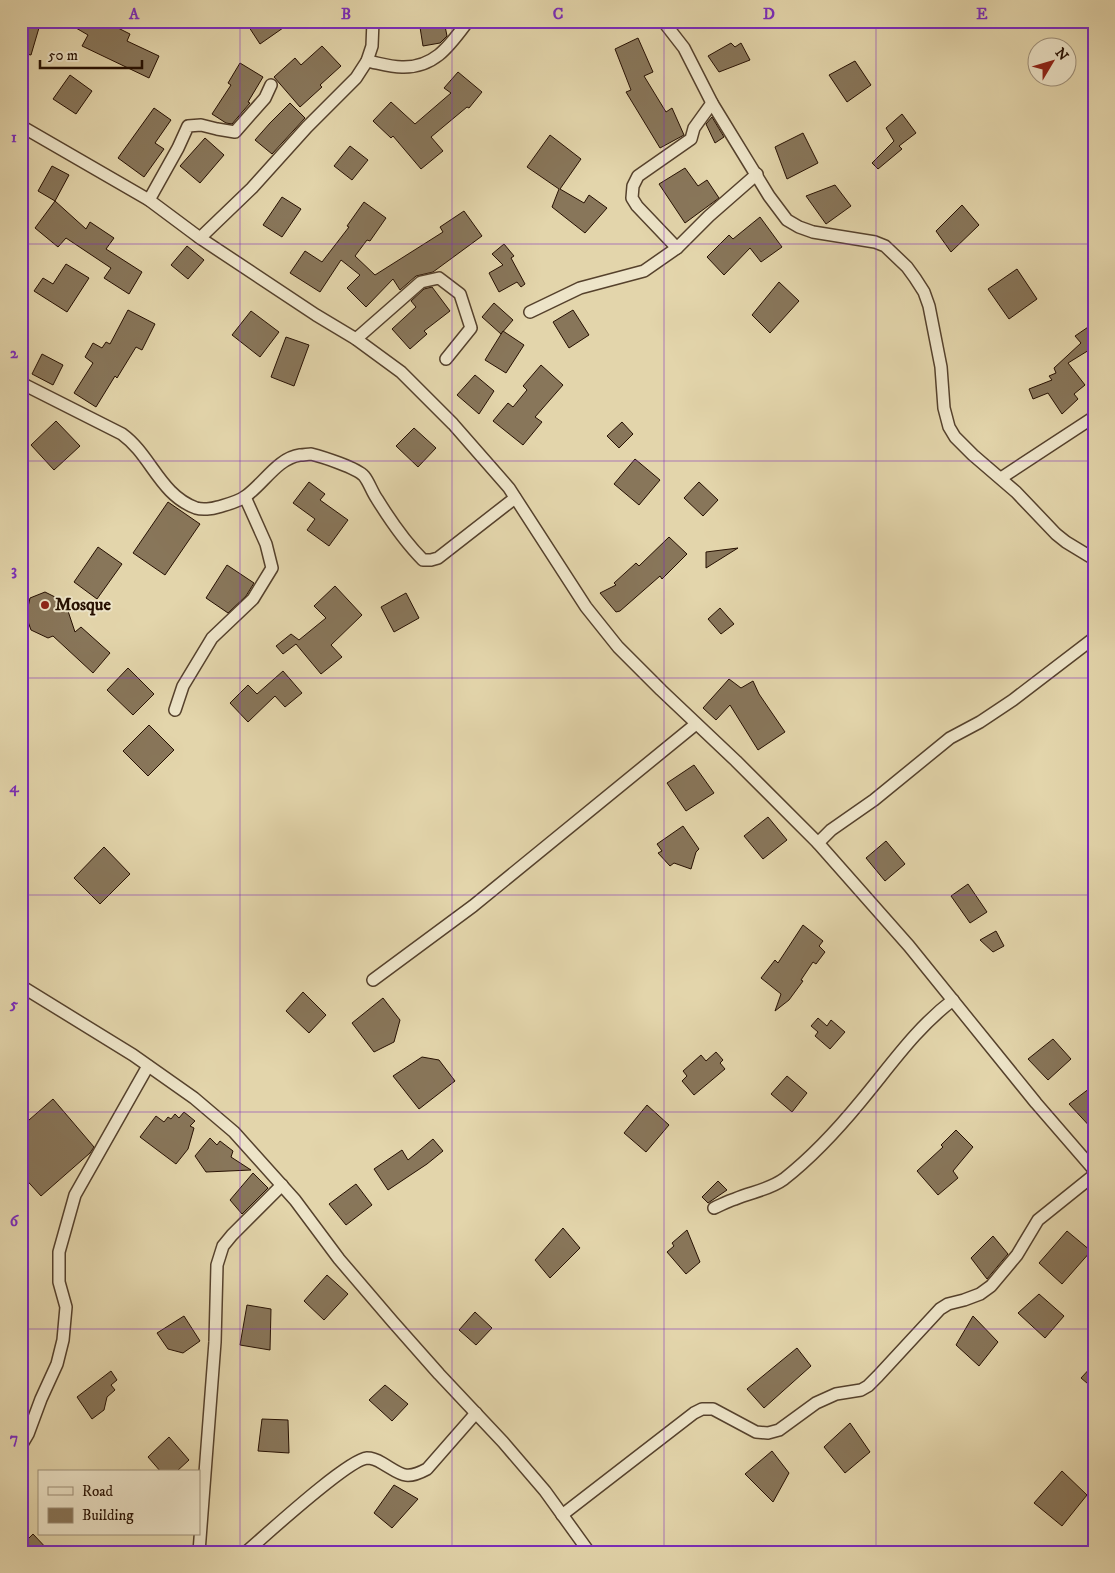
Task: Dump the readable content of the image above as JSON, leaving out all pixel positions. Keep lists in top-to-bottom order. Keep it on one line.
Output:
{"places":["Mosque"],"legend":["Road","Building"],"scale_bar":"50 m","north":"top right","grid":{"columns":["A","B","C","D","E"],"rows":["1","2","3","4","5","6","7"]}}
